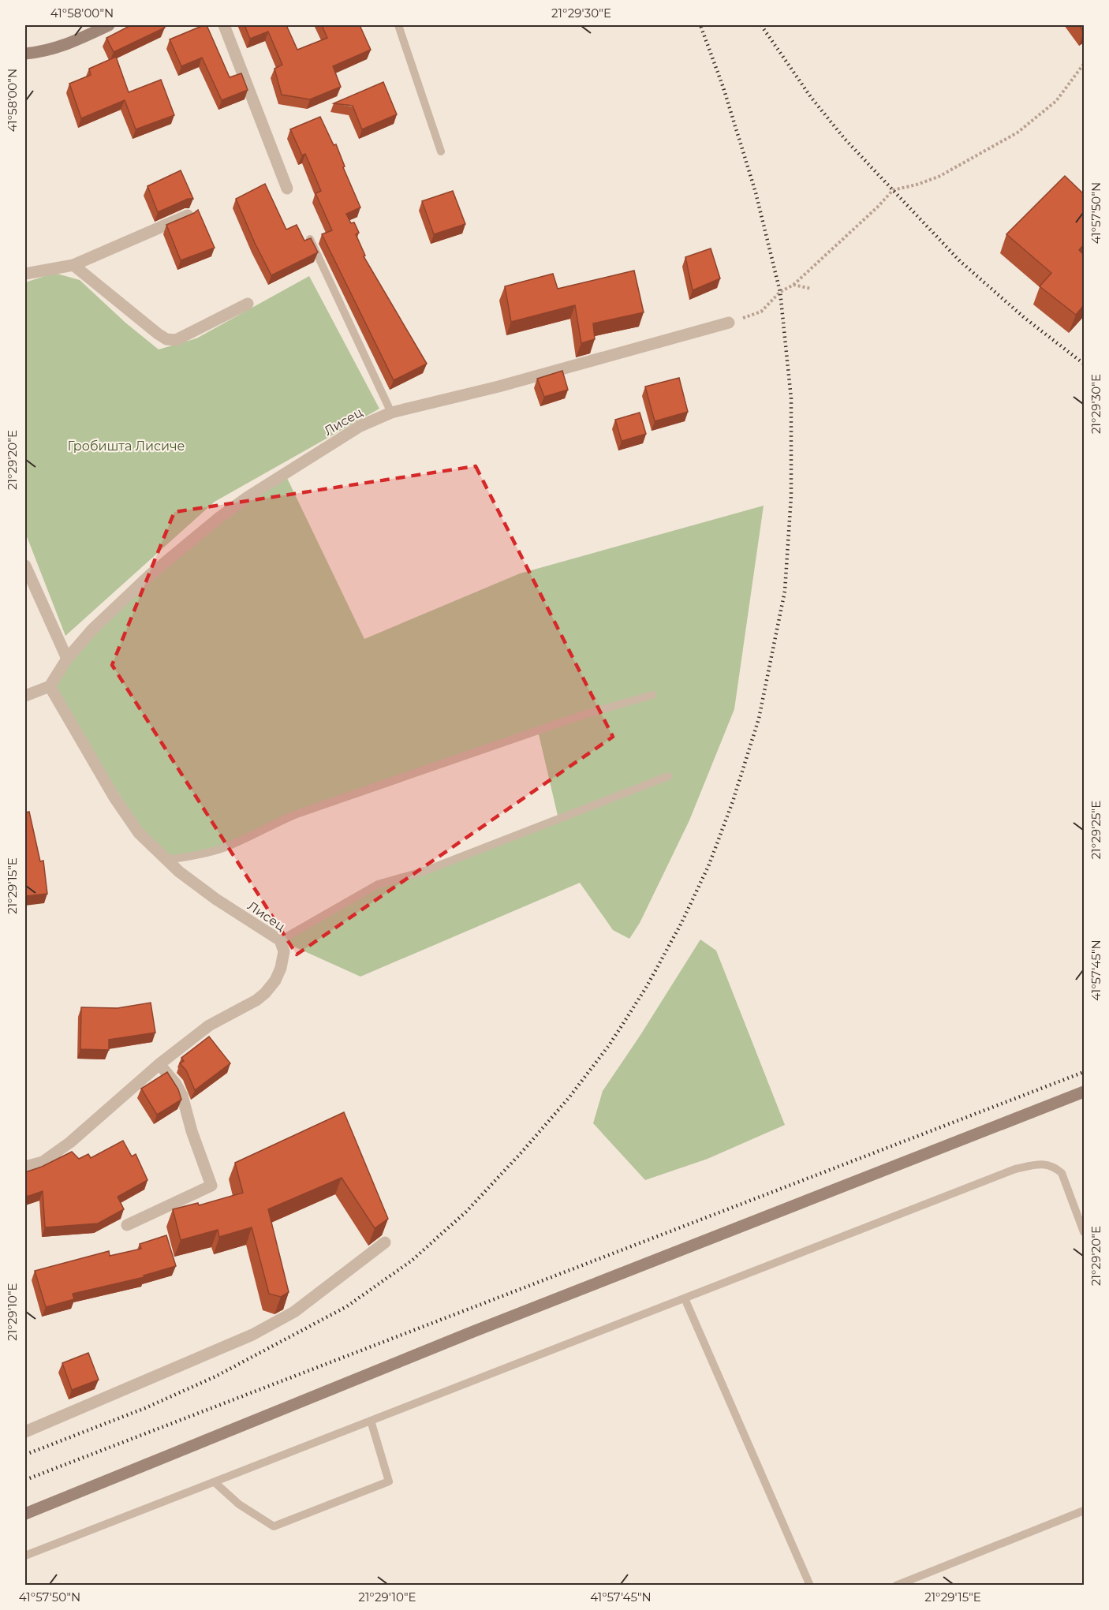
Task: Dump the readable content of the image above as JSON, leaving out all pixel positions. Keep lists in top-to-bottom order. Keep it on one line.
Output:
{"streets":{"street":["Лисец"]},"parks":["Гробишта Лисиче"],"coordinates":["41°58'00\"N","21°29'30\"E","41°57'50\"N","21°29'20\"E","21°29'25\"E","21°29'15\"E","41°57'45\"N","21°29'10\"E"]}
